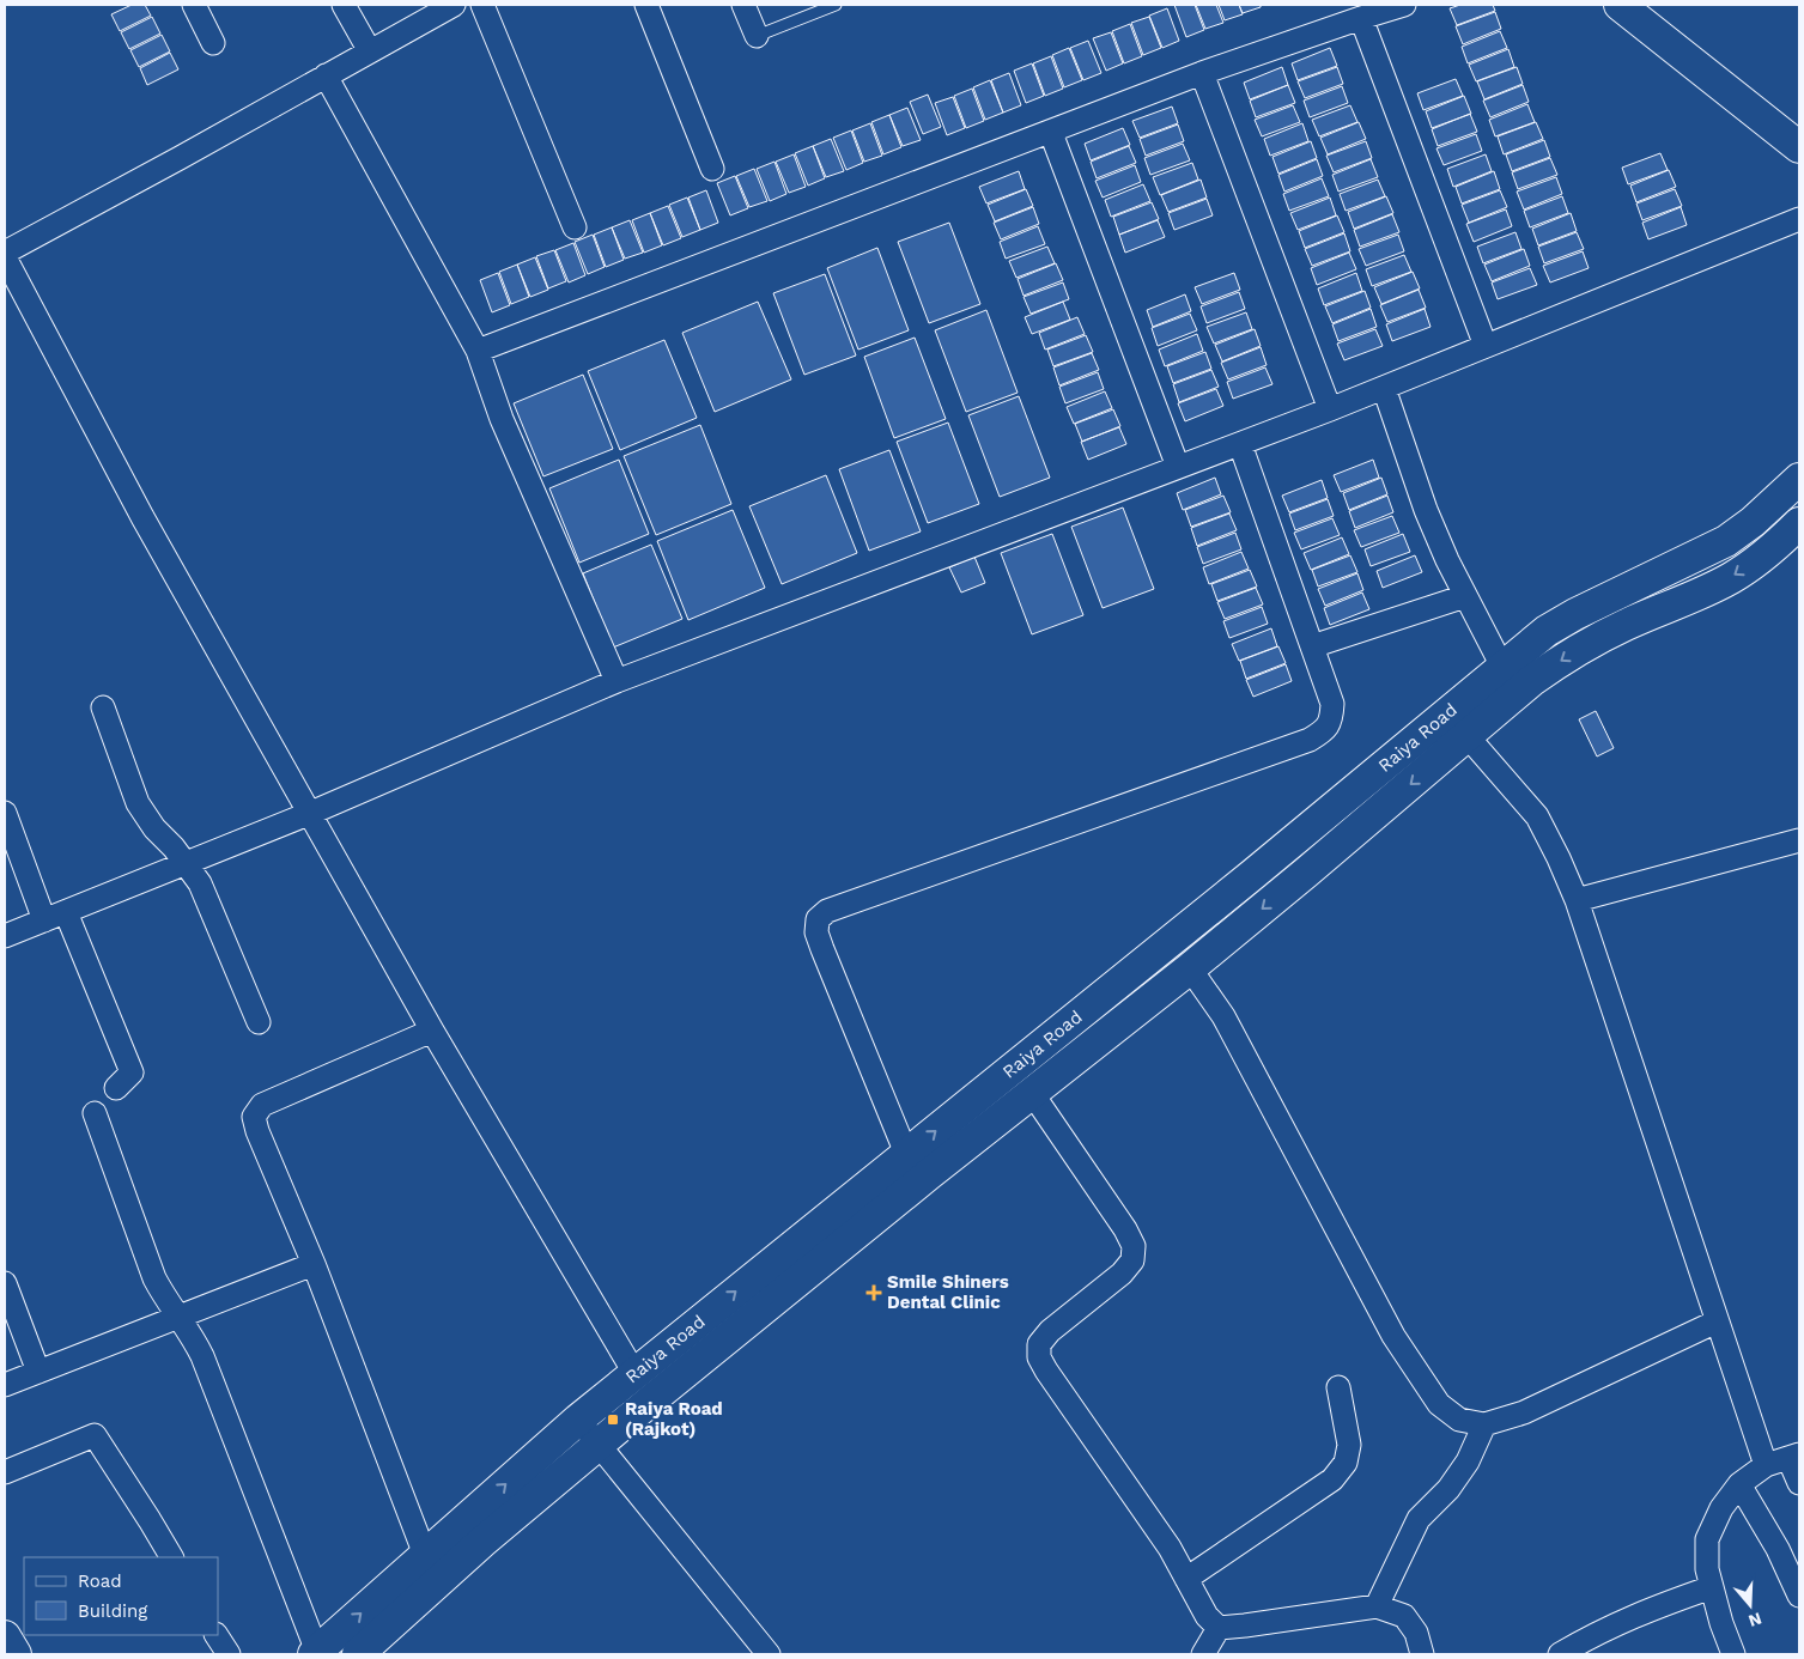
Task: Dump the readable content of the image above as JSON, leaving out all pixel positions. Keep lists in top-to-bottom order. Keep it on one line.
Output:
{"streets":{"street":["Raiya Road"]},"places":{"health":["Smile Shiners Dental Clinic"],"transit":["Raiya Road (Rajkot)"]},"legend":["Road","Building"],"north":"bottom"}
